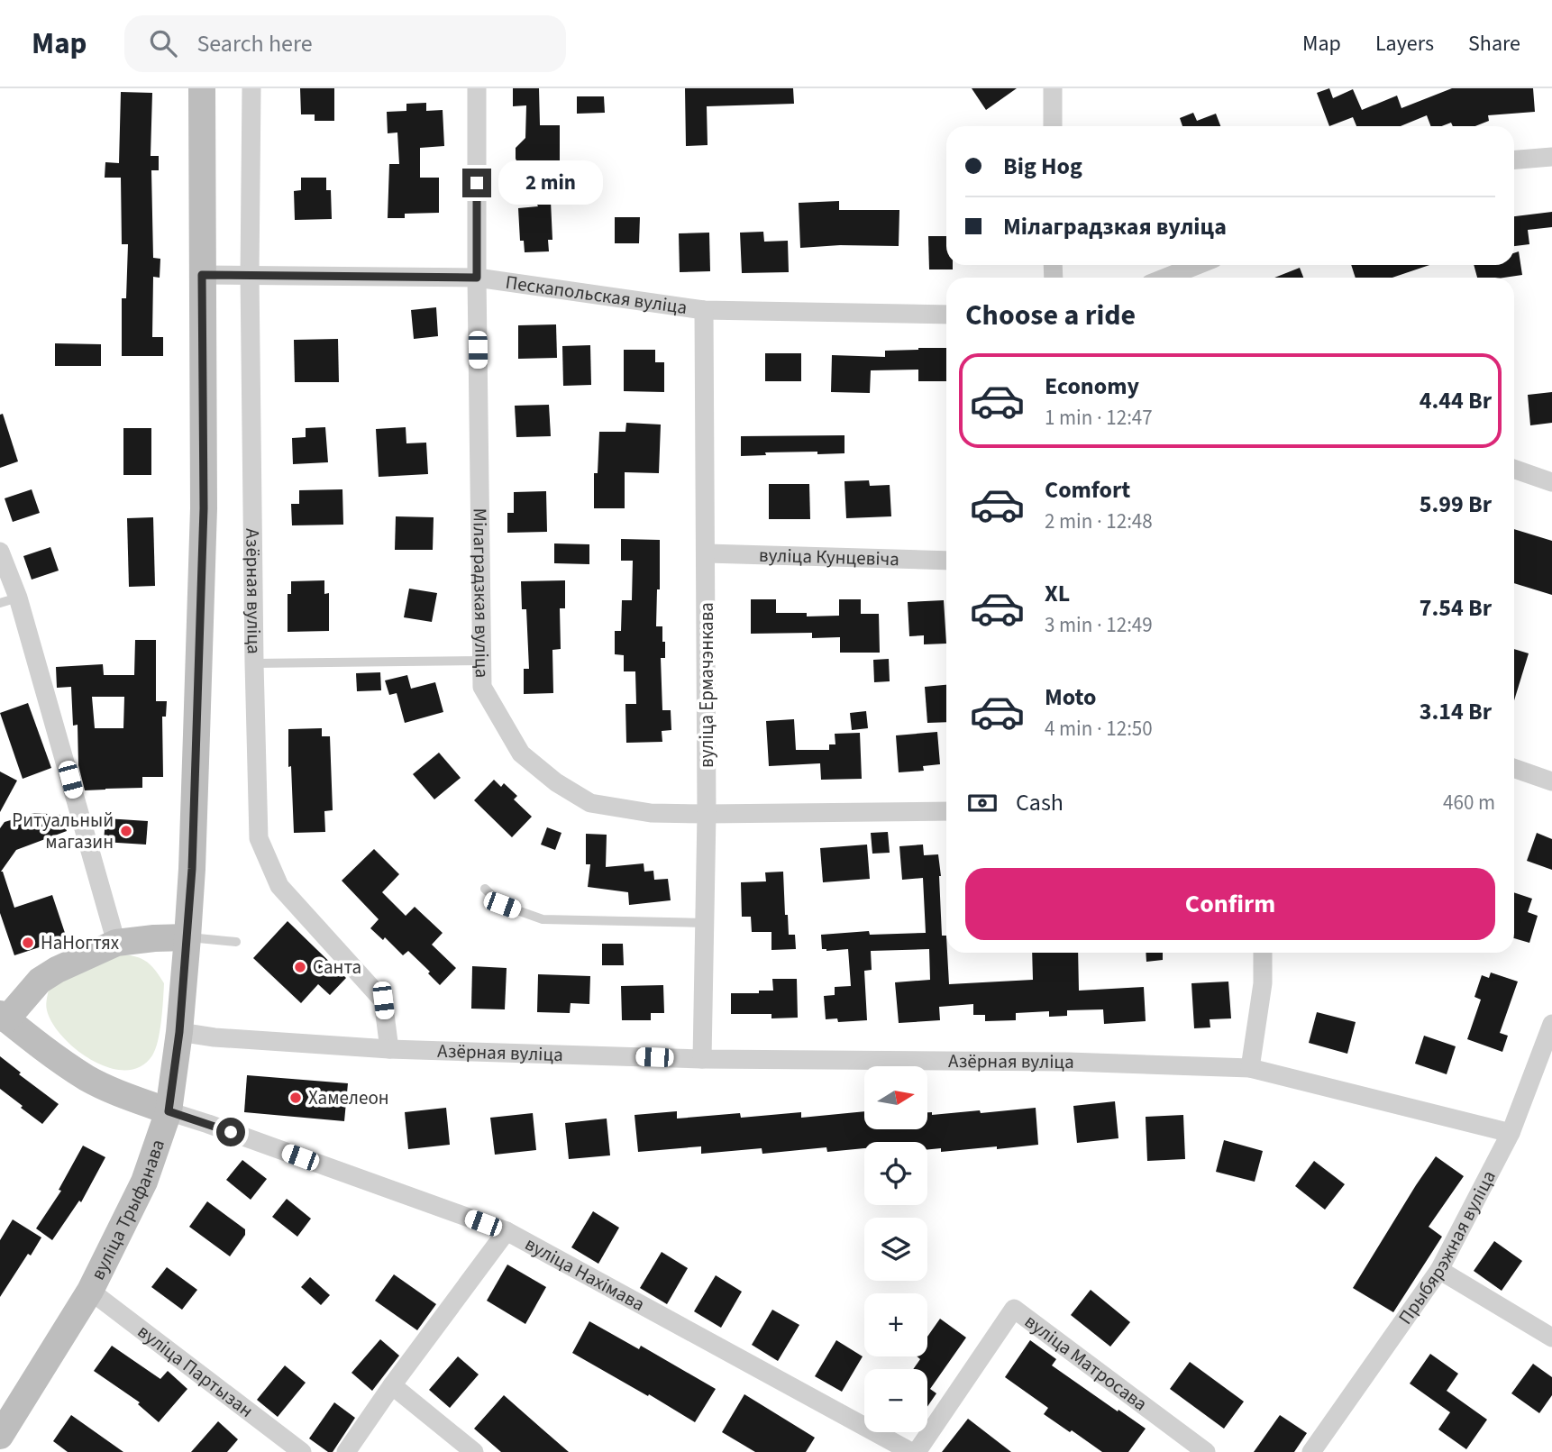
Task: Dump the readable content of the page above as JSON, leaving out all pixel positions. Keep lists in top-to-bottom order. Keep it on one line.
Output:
{"streets":{"street":["Пескапольская вуліца","вуліца Кунцевіча","Азёрная вуліца","Мілаградзкая вуліца","вуліца Ермачэнкава","вуліца Трыфанава","Прыбярэжная вуліца","вуліца Нахімава","вуліца Матросава","вуліца Партызан"]},"crossings":[["Пескапольская вуліца","Азёрная вуліца"],["Пескапольская вуліца","Мілаградзкая вуліца"],["Пескапольская вуліца","вуліца Ермачэнкава"],["Пескапольская вуліца","вуліца Трыфанава"],["вуліца Кунцевіча","вуліца Ермачэнкава"],["Азёрная вуліца","вуліца Ермачэнкава"],["Азёрная вуліца","вуліца Трыфанава"],["Азёрная вуліца","Прыбярэжная вуліца"],["Мілаградзкая вуліца","вуліца Ермачэнкава"],["вуліца Трыфанава","вуліца Нахімава"],["вуліца Трыфанава","вуліца Партызан"]],"places":["Ритуальный магазин","НаНогтях","Санта","Хамелеон"],"north":"right","page":{"header":"Map","search":"Search here","nav":["Map","Layers","Share"],"banner":["Big Hog","Мілаградзкая вуліца"],"bubble":"2 min","heading":"Choose a ride","list":[{"name":"Economy","note":"1 min · 12:47","value":"4.44 Br"},{"name":"Comfort","note":"2 min · 12:48","value":"5.99 Br"},{"name":"XL","note":"3 min · 12:49","value":"7.54 Br"},{"name":"Moto","note":"4 min · 12:50","value":"3.14 Br"}],"pay":["Cash","460 m"],"buttons":"Confirm","map_buttons":["+","−"]}}
